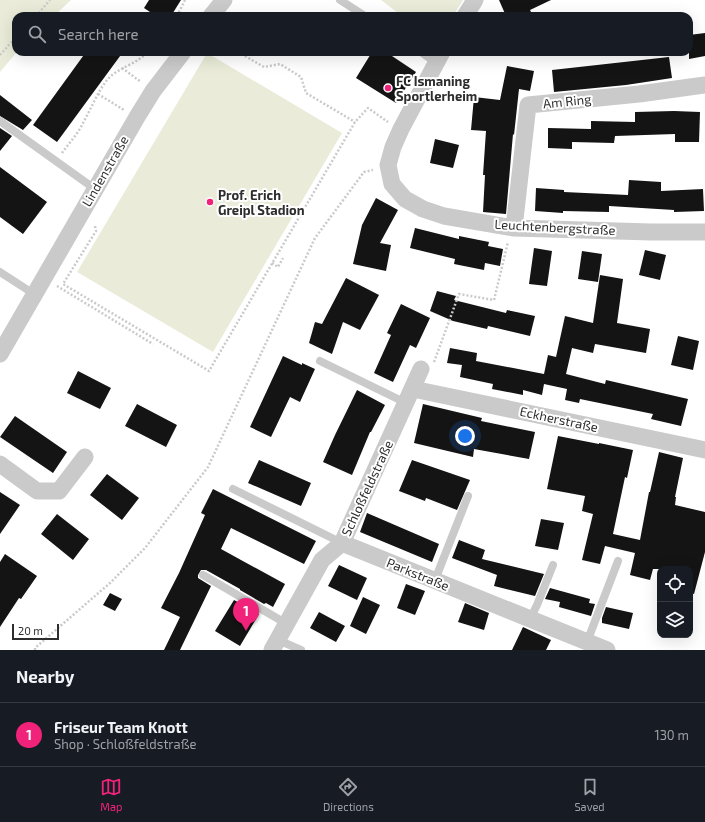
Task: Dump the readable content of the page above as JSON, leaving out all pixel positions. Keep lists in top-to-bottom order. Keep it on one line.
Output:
{"streets":{"street":["Am Ring","Lindenstraße","Leuchtenbergstraße","Eckherstraße","Schloßfeldstraße","Parkstraße"]},"crossings":[["Am Ring","Leuchtenbergstraße"],["Eckherstraße","Schloßfeldstraße"],["Schloßfeldstraße","Parkstraße"]],"places":["FC Ismaning Sportlerheim","Prof. Erich Greipl Stadion"],"scale_bar":"20 m","page":{"search":"Search here","pins":"1","scale":"20 m","heading":"Nearby","list":[{"mark":"1","name":"Friseur Team Knott","note":"Shop · Schloßfeldstraße","value":"130 m"}],"nav":["Map","Directions","Saved"]}}
